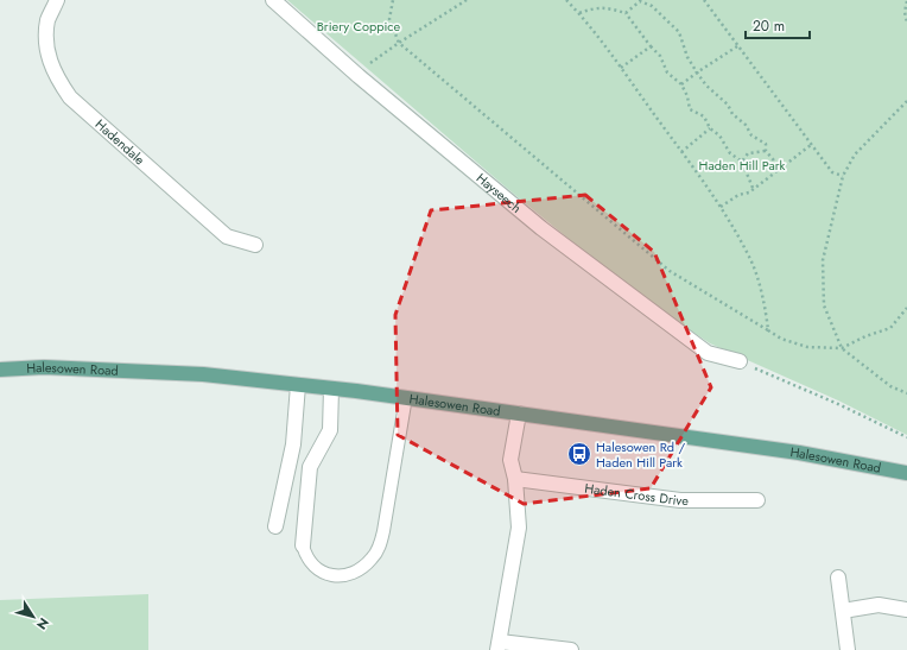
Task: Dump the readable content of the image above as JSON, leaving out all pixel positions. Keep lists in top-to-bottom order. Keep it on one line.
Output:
{"streets":{"main road":["Halesowen Road"],"street":["Hadendale","Hayseech","Haden Cross Drive"]},"parks":["Briery Coppice","Haden Hill Park"],"places":{"bus stop":["Halesowen Rd / Haden Hill Park"]},"scale_bar":"20 m","north":"bottom right"}
